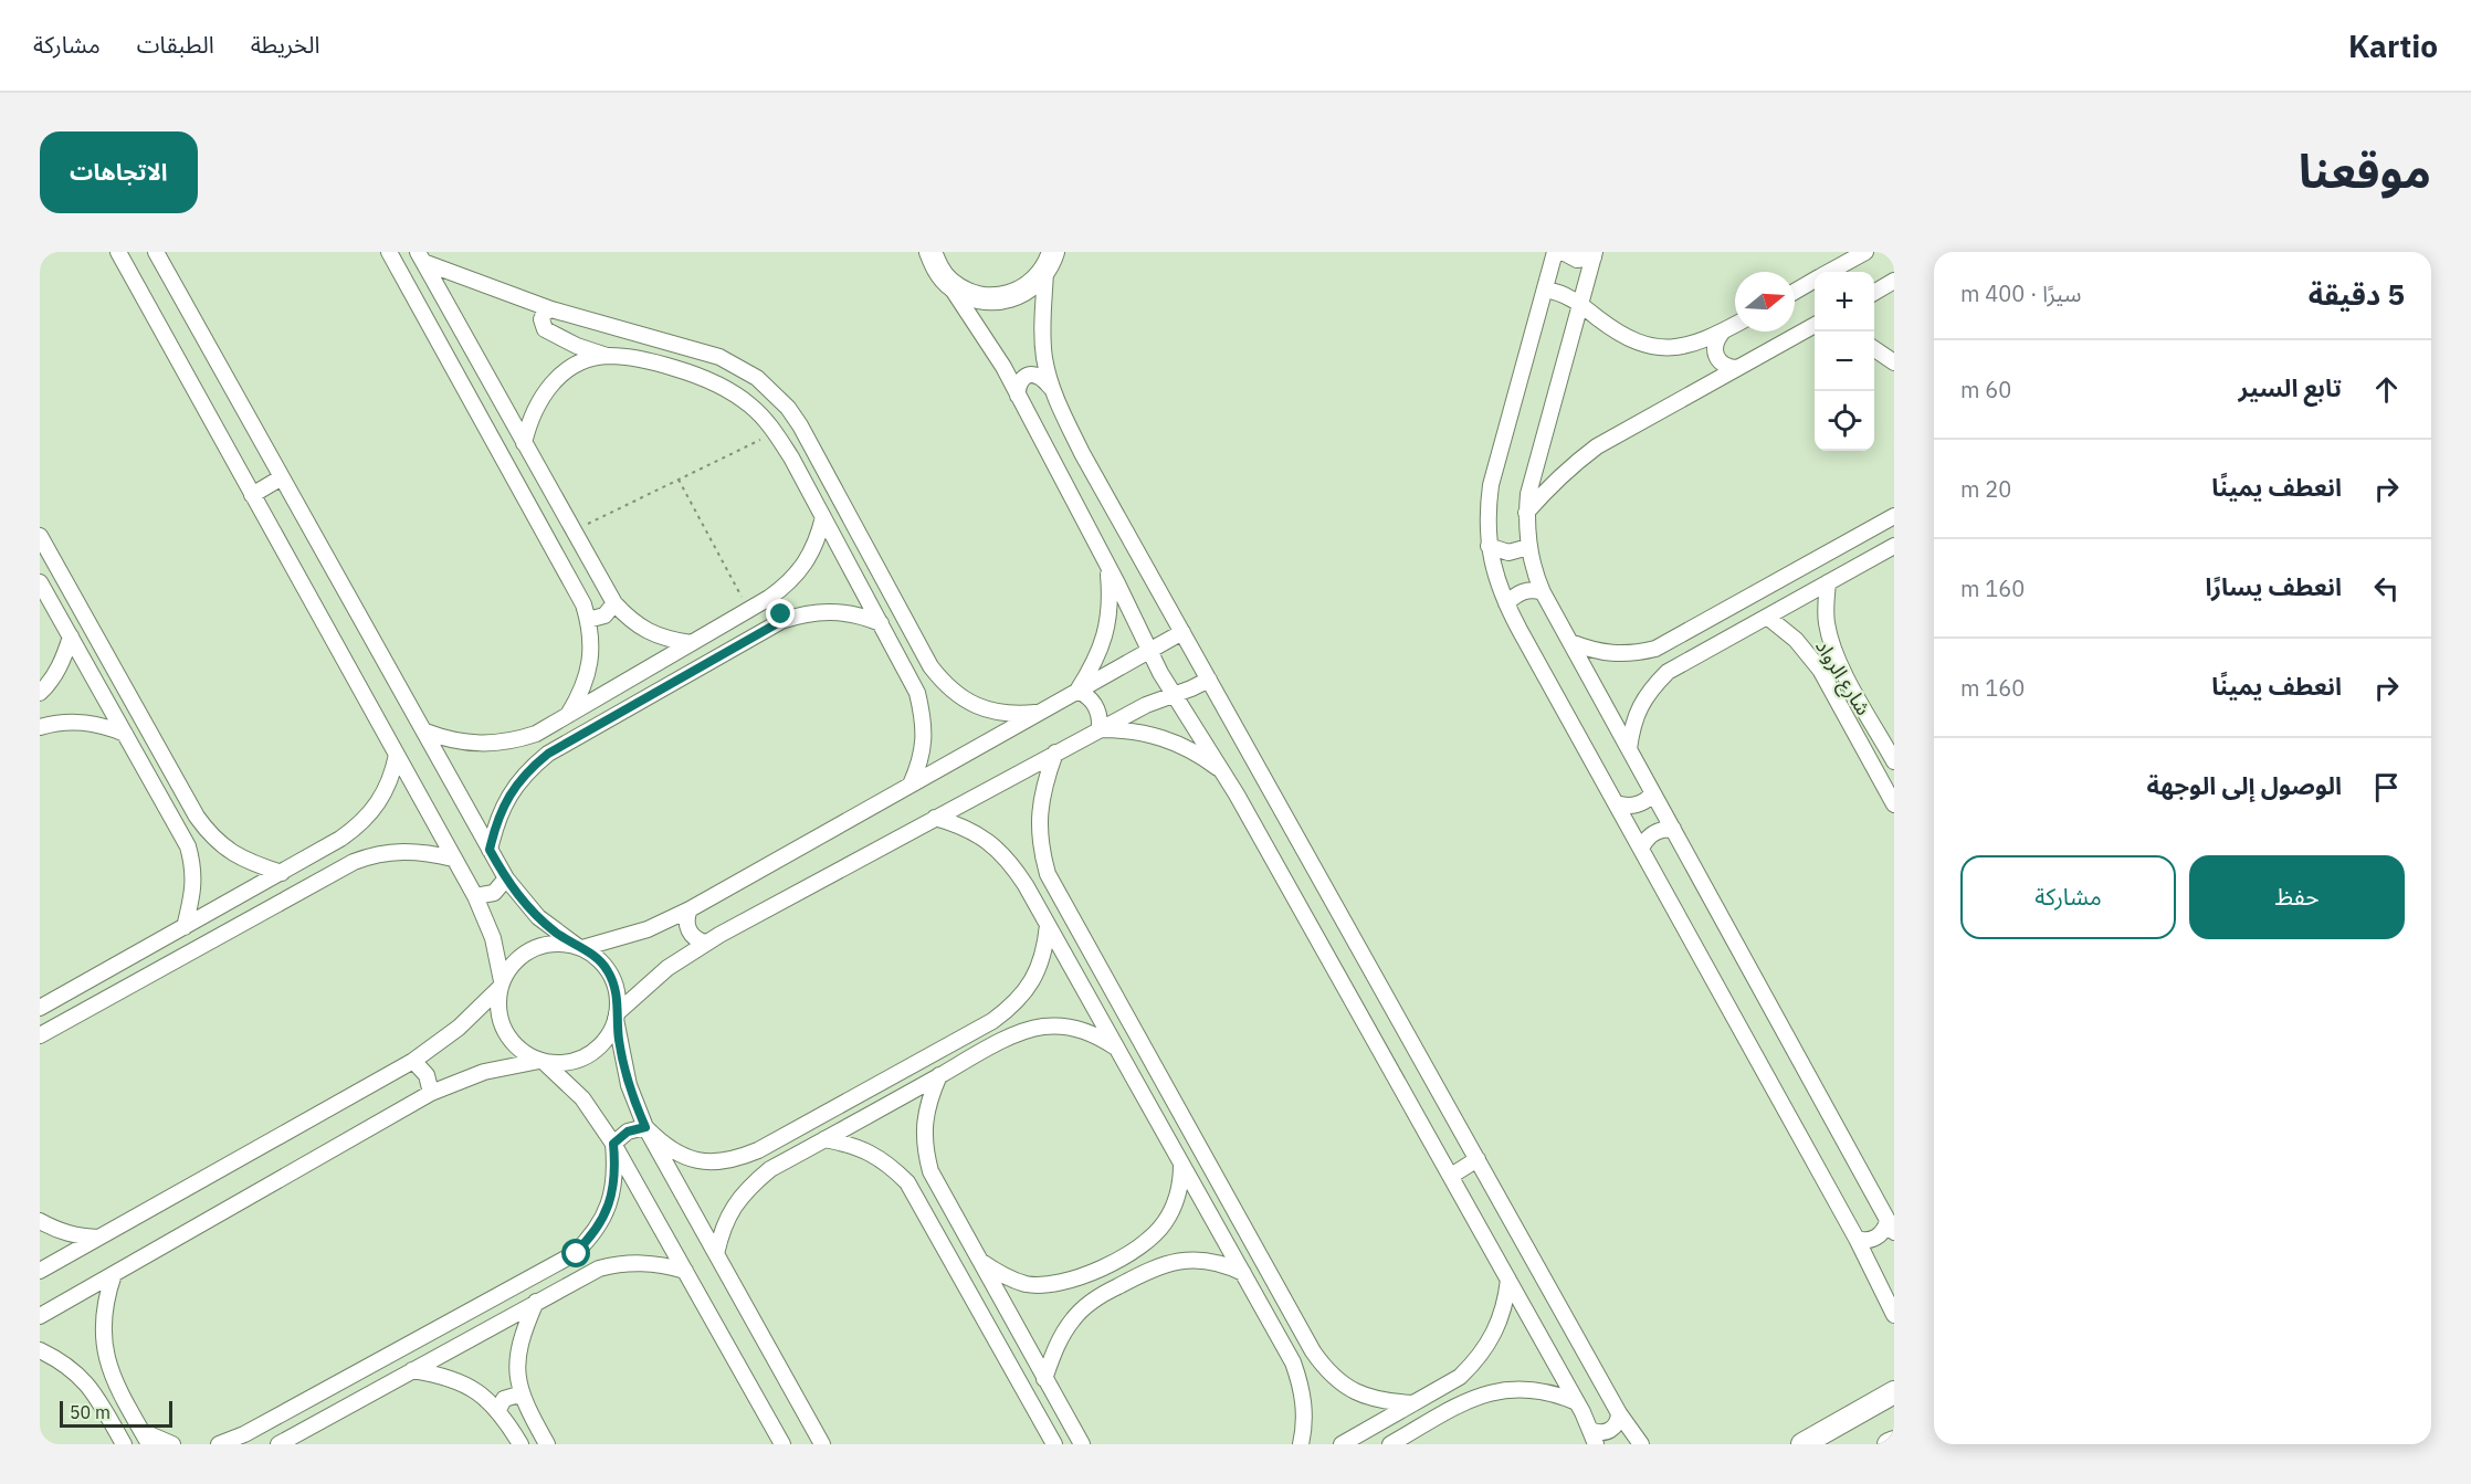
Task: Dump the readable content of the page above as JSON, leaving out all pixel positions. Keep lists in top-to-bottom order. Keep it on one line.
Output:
{"streets":{"street":["شارع الرواد"]},"scale_bar":"50 m","north":"right","page":{"header":"Kartio","nav":["الخريطة","الطبقات","مشاركة"],"title":"موقعنا","buttons":["الاتجاهات",["حفظ","مشاركة"]],"heading":["5 دقيقة","سيرًا · 400 m"],"map_buttons":["+","−"],"list":[["تابع السير","60 m"],["انعطف يمينًا","20 m"],["انعطف يسارًا","160 m"],["انعطف يمينًا","160 m"],"الوصول إلى الوجهة"],"scale":"50 m"}}
